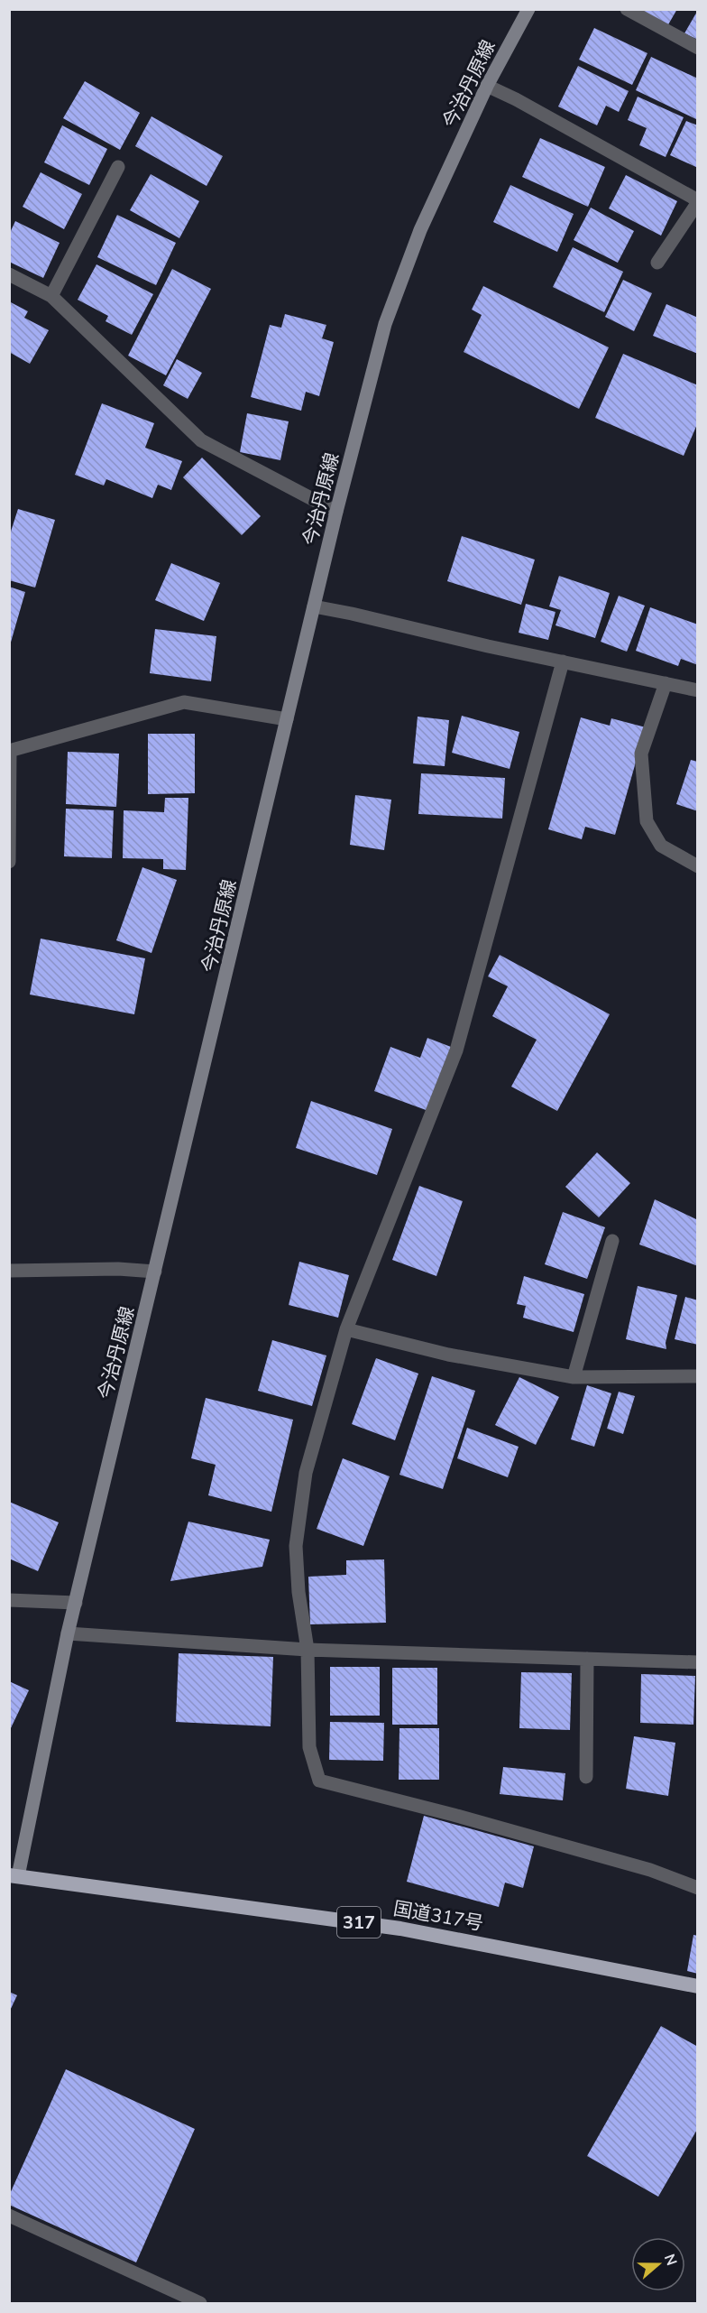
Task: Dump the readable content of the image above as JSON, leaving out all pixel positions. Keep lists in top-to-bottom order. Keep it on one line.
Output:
{"streets":{"highway":["国道317号","317"],"main road":["今治丹原線"]},"crossings":[["今治丹原線","国道317号"]],"north":"right"}
